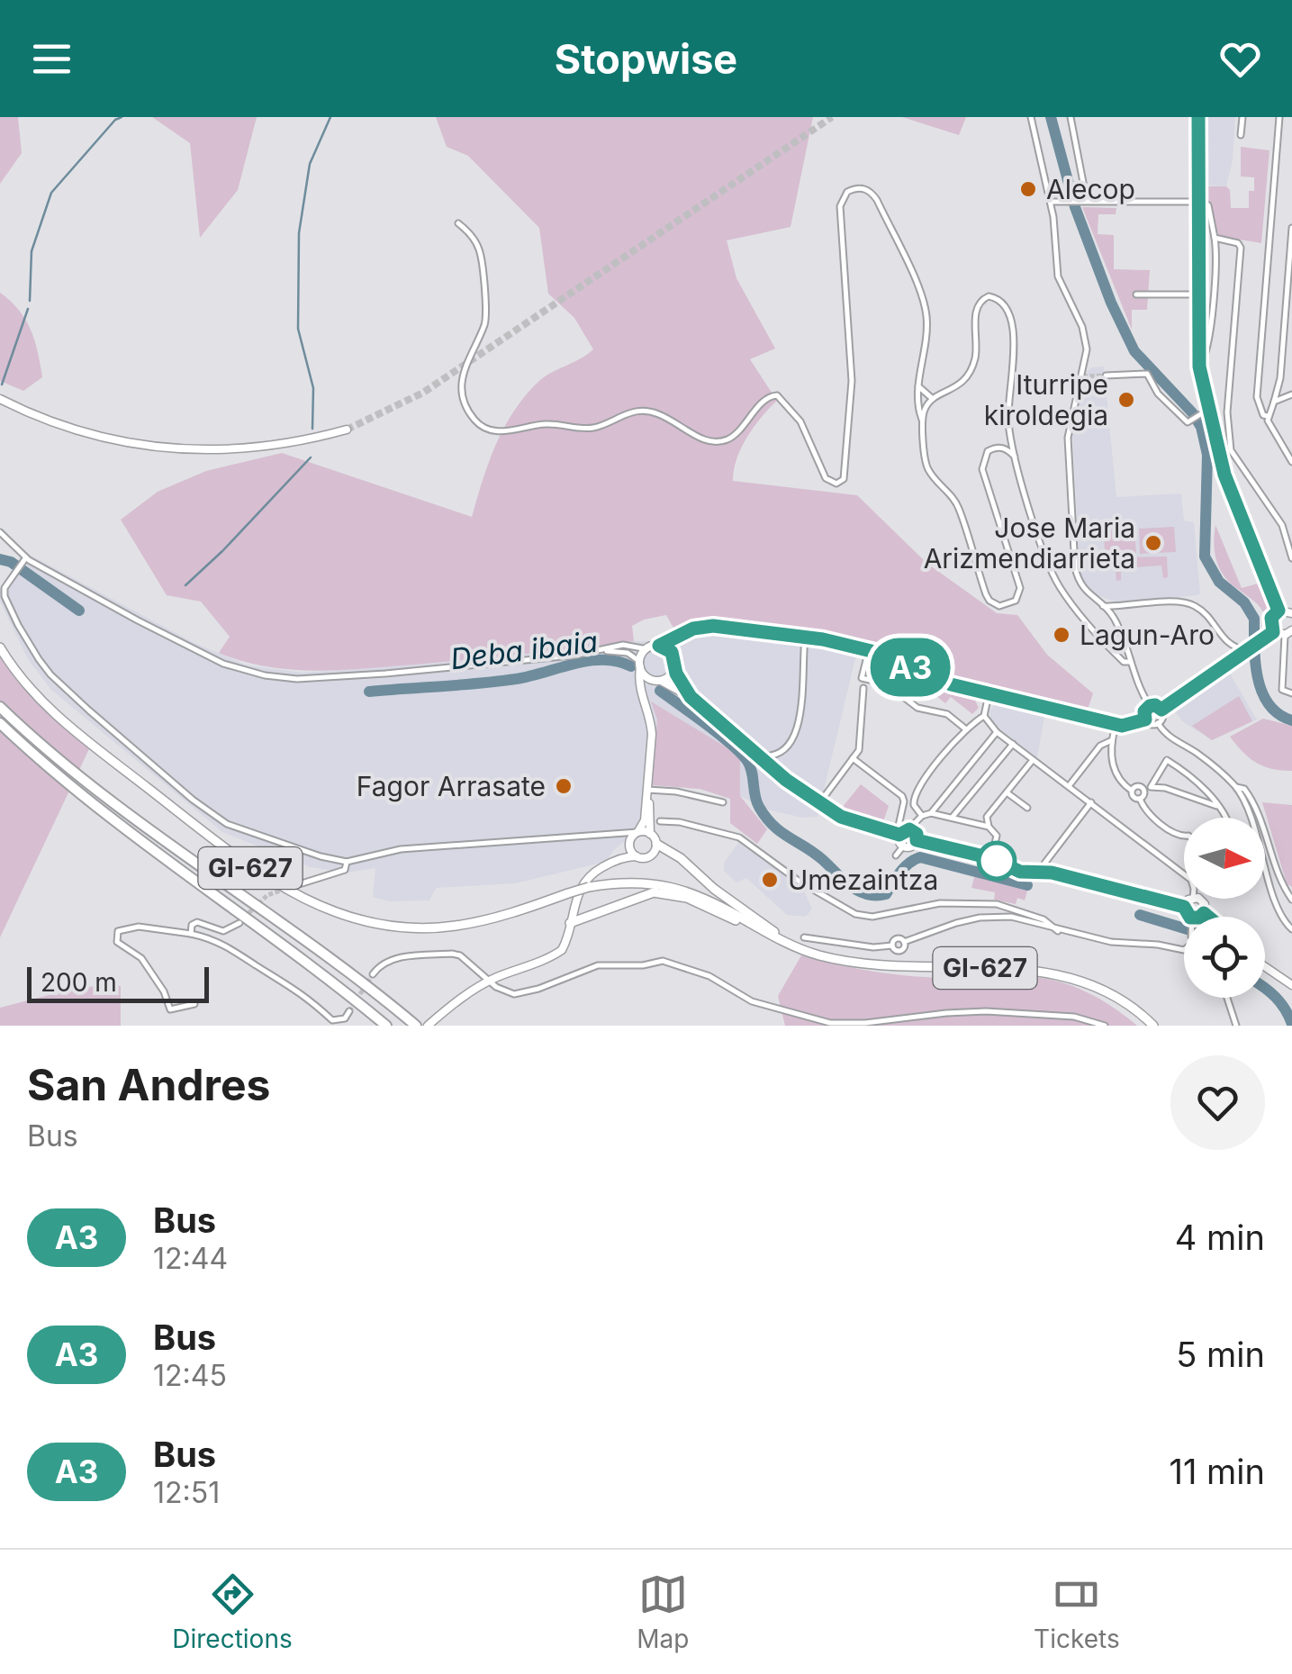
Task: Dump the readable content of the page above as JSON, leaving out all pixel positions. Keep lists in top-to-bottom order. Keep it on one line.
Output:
{"streets":{"main road":["GI-627"]},"water":["Deba ibaia"],"places":["Alecop","Iturripe kiroldegia","Jose Maria Arizmendiarrieta","Lagun-Aro","Fagor Arrasate","Umezaintza"],"lines":["bus line A3"],"scale_bar":"200 m","north":"right","page":{"header":"Stopwise","on_map":"A3","scale":"200 m","heading":["San Andres","Bus"],"list":[{"mark":"A3","name":"Bus","note":"12:44","value":"4 min"},{"mark":"A3","name":"Bus","note":"12:45","value":"5 min"},{"mark":"A3","name":"Bus","note":"12:51","value":"11 min"}],"tabs":["Directions","Map","Tickets"]}}
